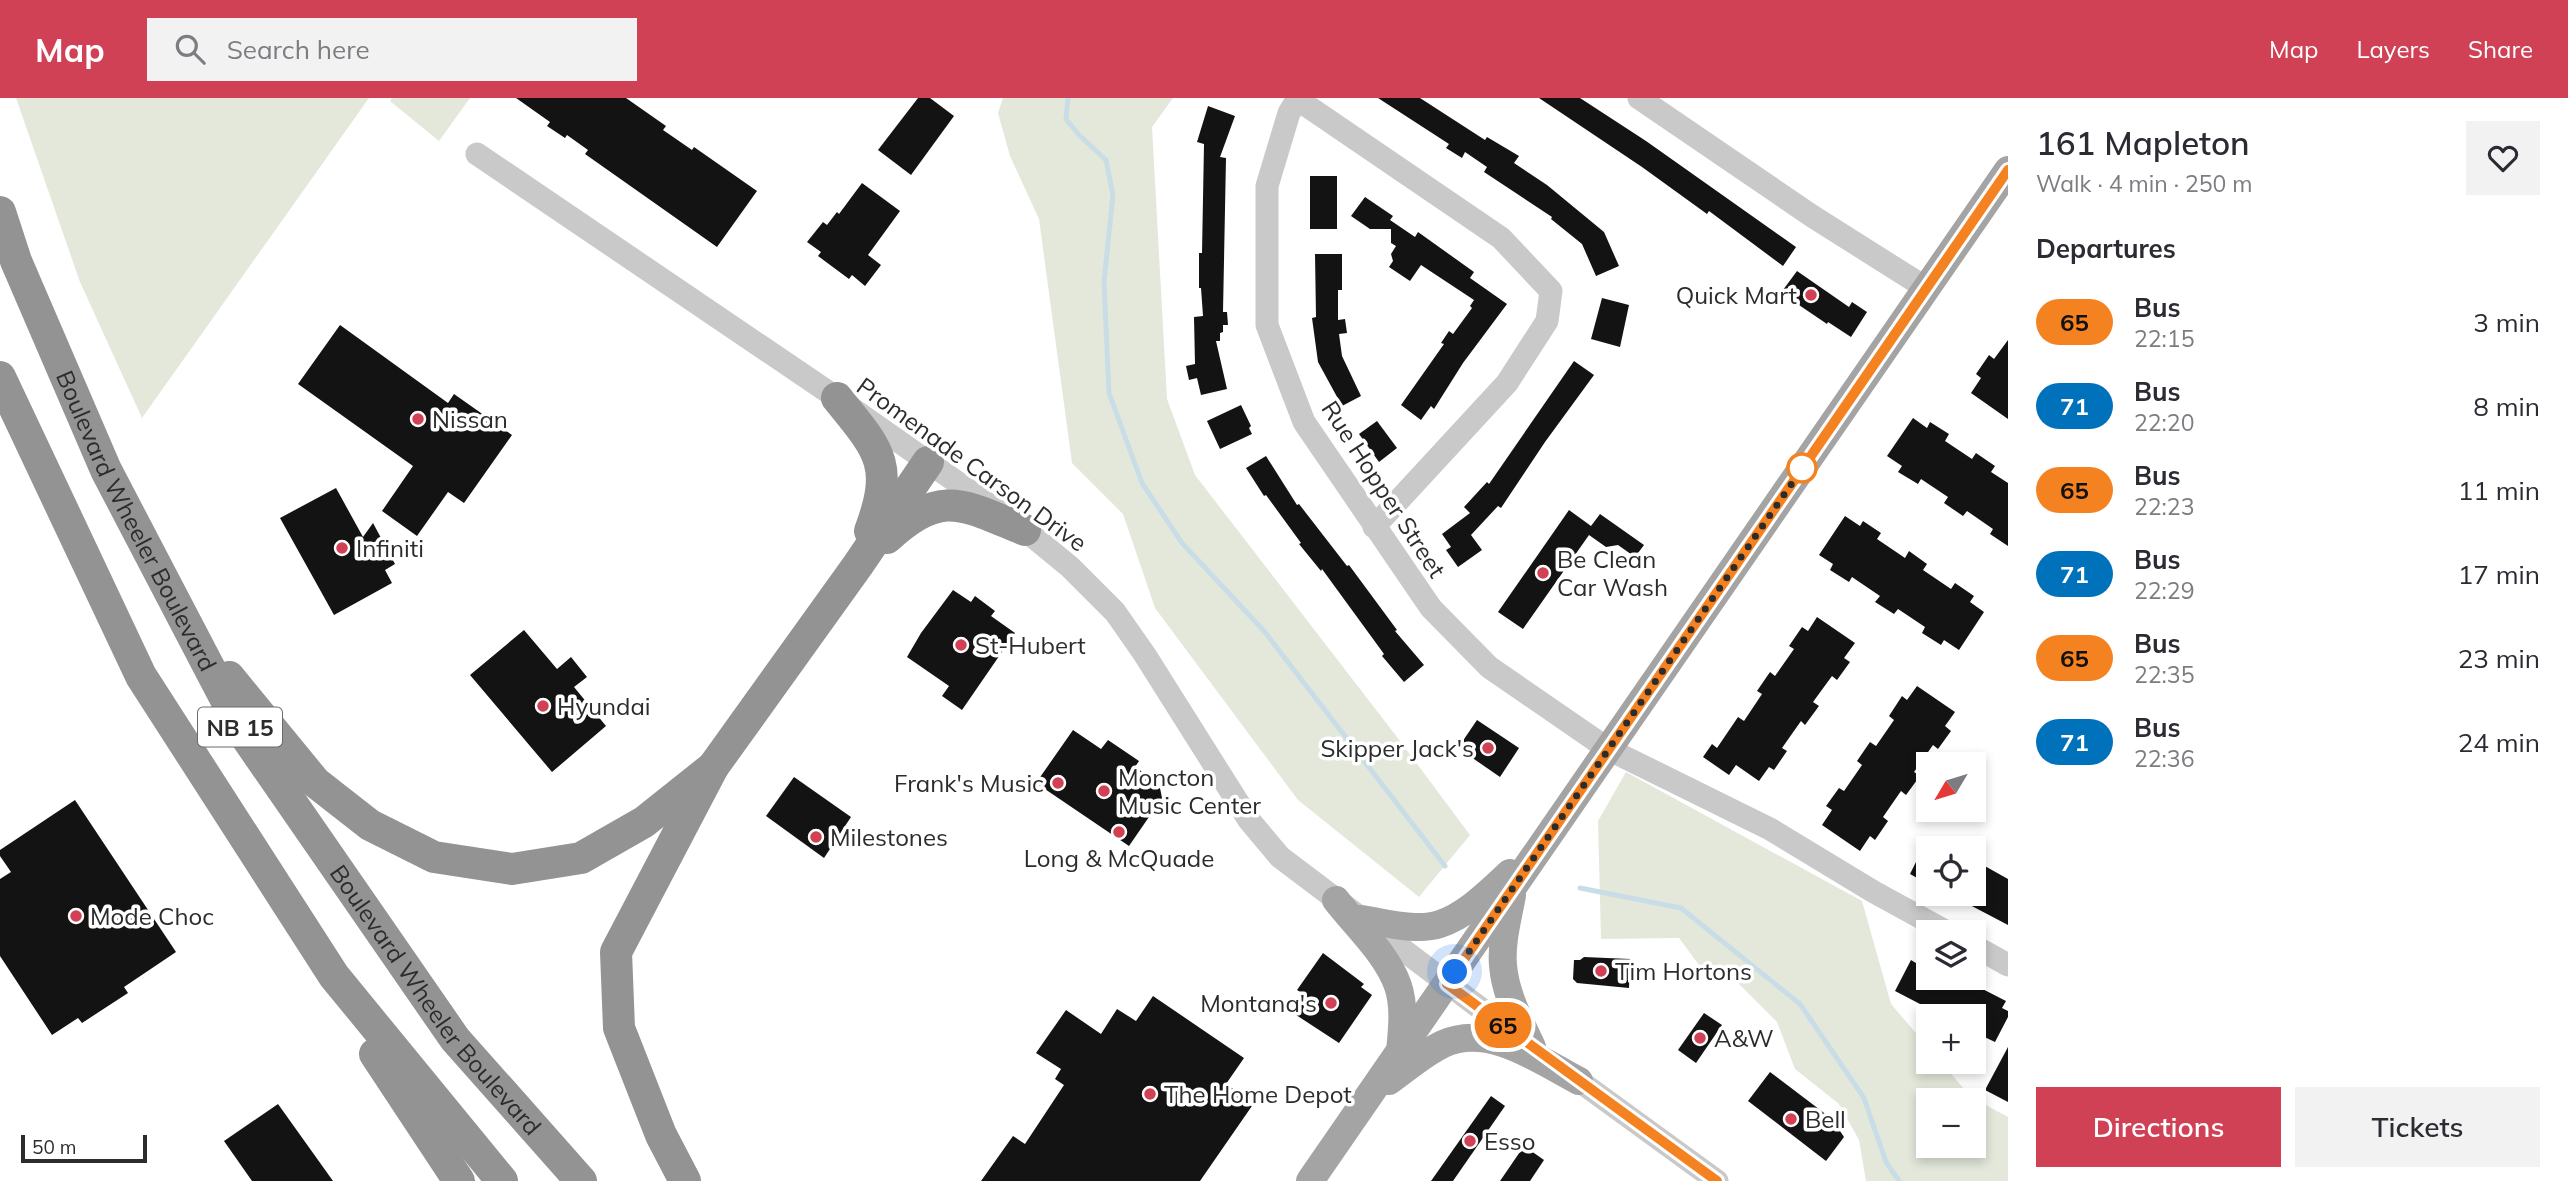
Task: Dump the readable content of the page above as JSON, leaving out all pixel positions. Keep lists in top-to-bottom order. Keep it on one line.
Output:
{"streets":{"highway":["Boulevard Wheeler Boulevard","NB 15"],"street":["Promenade Carson Drive","Rue Hopper Street"]},"places":["Quick Mart","Nissan","Infiniti","Be Clean Car Wash","St-Hubert","Hyundai","Skipper Jack's","Frank's Music","Moncton Music Center","Long & McQuade","Milestones","Mode Choc","Tim Hortons","Montana's","A&W","The Home Depot","Bell","Esso"],"lines":["bus line 65"],"scale_bar":"50 m","north":"bottom left","page":{"header":"Map","search":"Search here","nav":["Map","Layers","Share"],"on_map":"65","heading":[["161 Mapleton","Walk · 4 min · 250 m"],"Departures"],"list":[{"mark":"65","name":"Bus","note":"22:15","value":"3 min"},{"mark":"71","name":"Bus","note":"22:20","value":"8 min"},{"mark":"65","name":"Bus","note":"22:23","value":"11 min"},{"mark":"71","name":"Bus","note":"22:29","value":"17 min"},{"mark":"65","name":"Bus","note":"22:35","value":"23 min"},{"mark":"71","name":"Bus","note":"22:36","value":"24 min"}],"map_buttons":["+","−"],"buttons":["Directions","Tickets"],"scale":"50 m"}}
